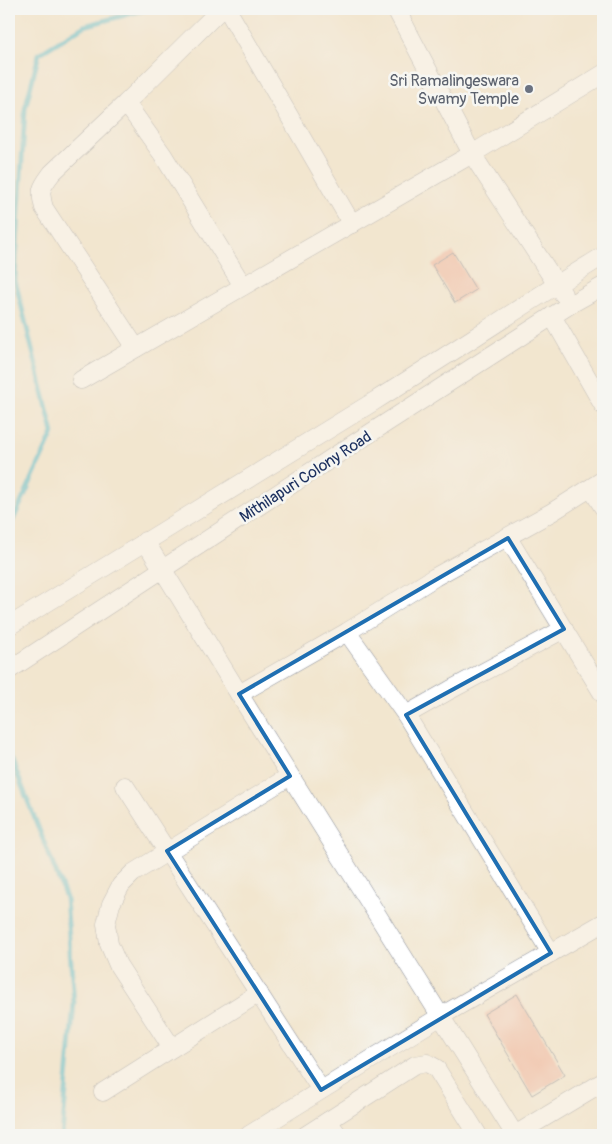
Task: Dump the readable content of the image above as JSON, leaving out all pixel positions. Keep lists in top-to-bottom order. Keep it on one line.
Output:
{"streets":{"street":["Mithilapuri Colony Road"]},"places":["Sri Ramalingeswara Swamy Temple"]}
